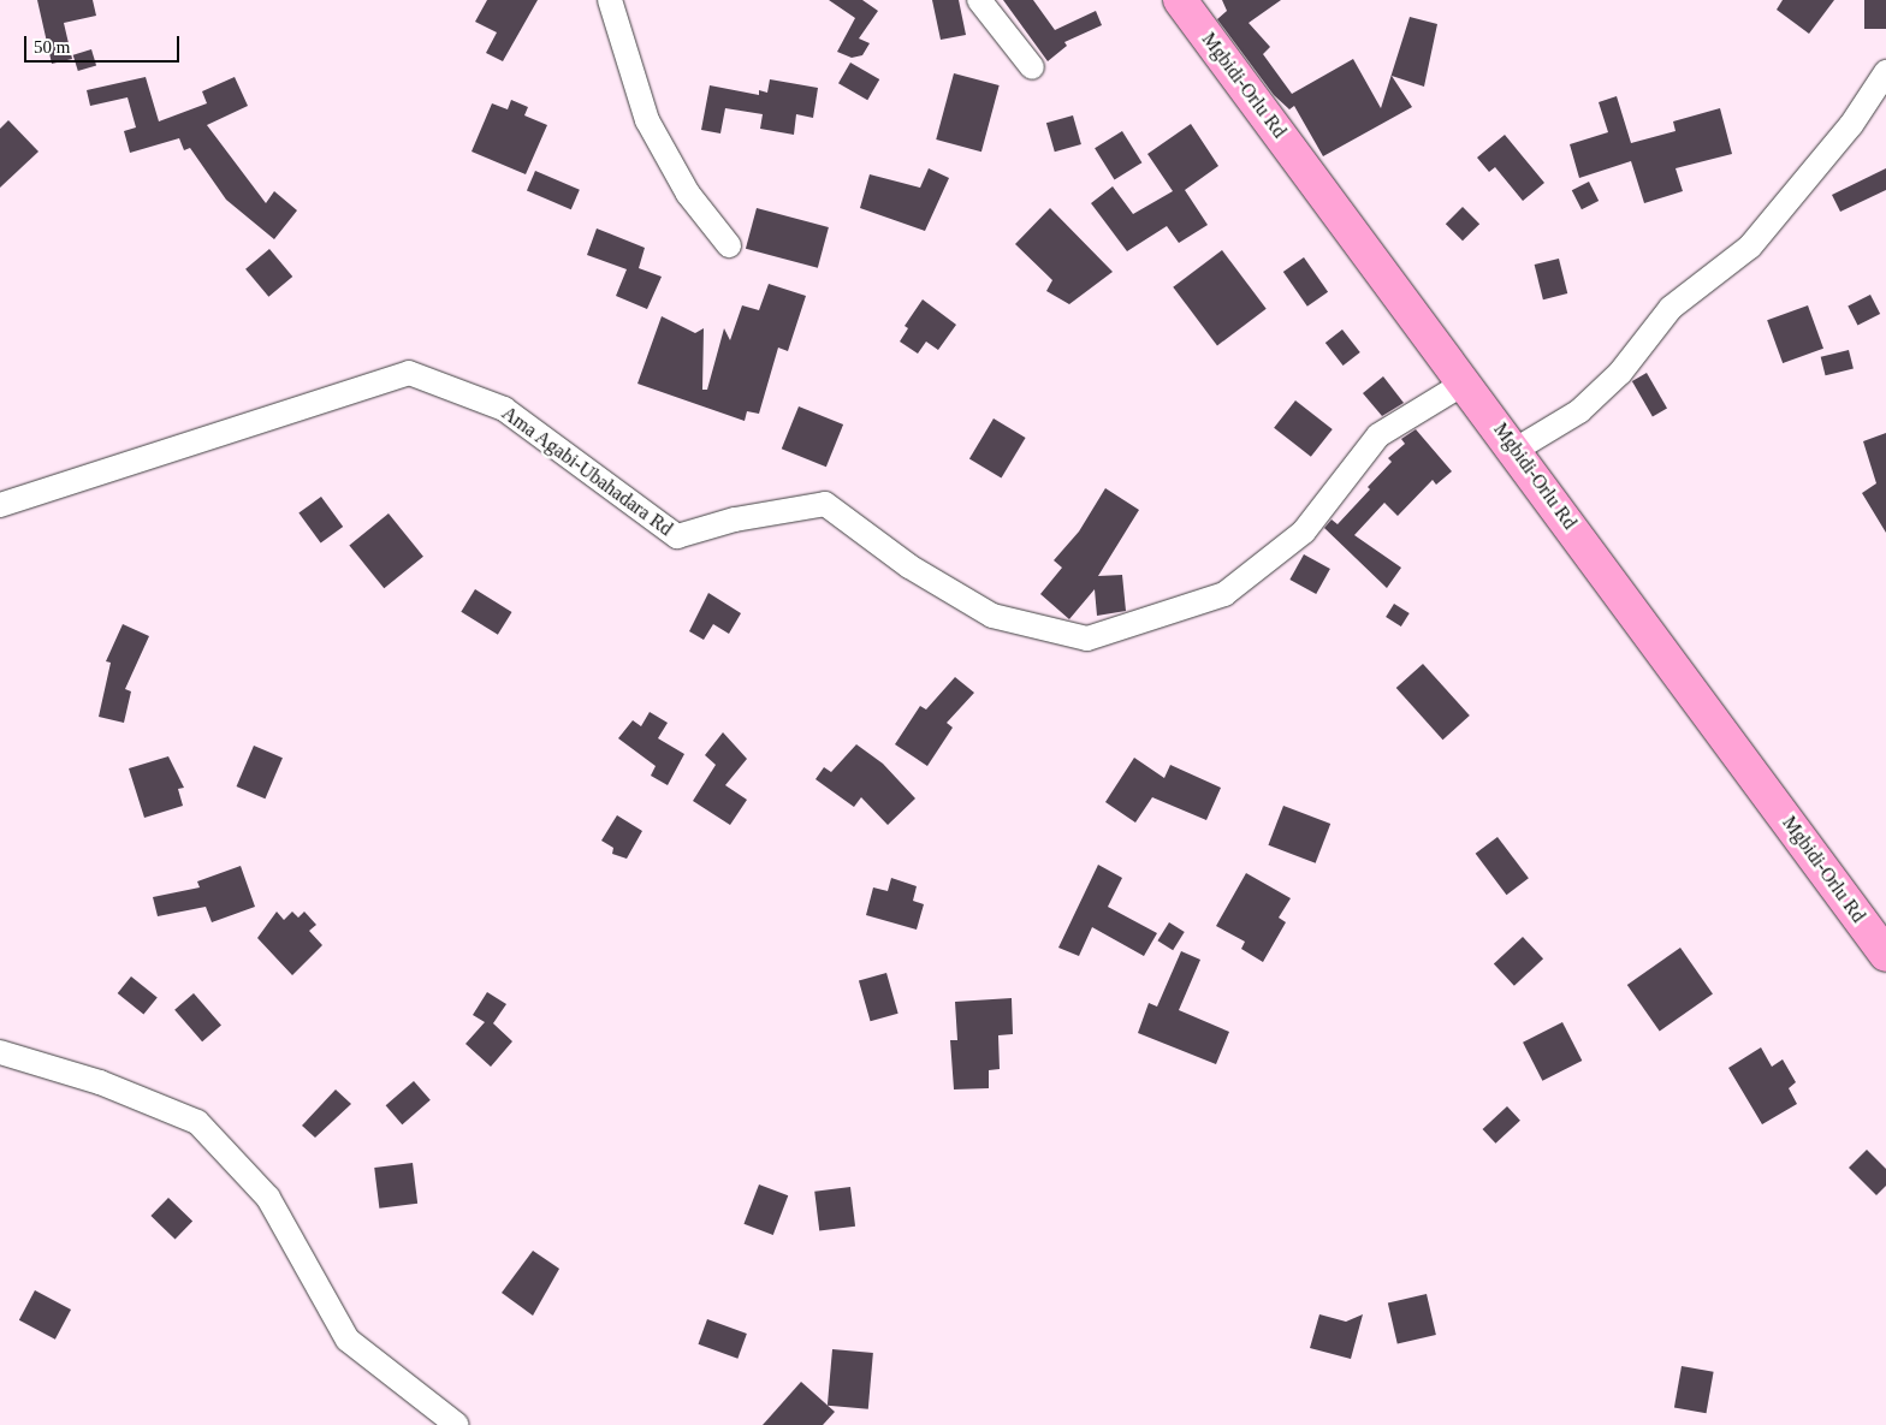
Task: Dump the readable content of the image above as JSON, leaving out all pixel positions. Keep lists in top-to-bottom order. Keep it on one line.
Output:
{"streets":{"main road":["Mgbidi-Orlu Rd"],"street":["Ama Agabi-Ubahadara Rd"]},"crossings":[["Mgbidi-Orlu Rd","Ama Agabi-Ubahadara Rd"]],"scale_bar":"50 m"}
